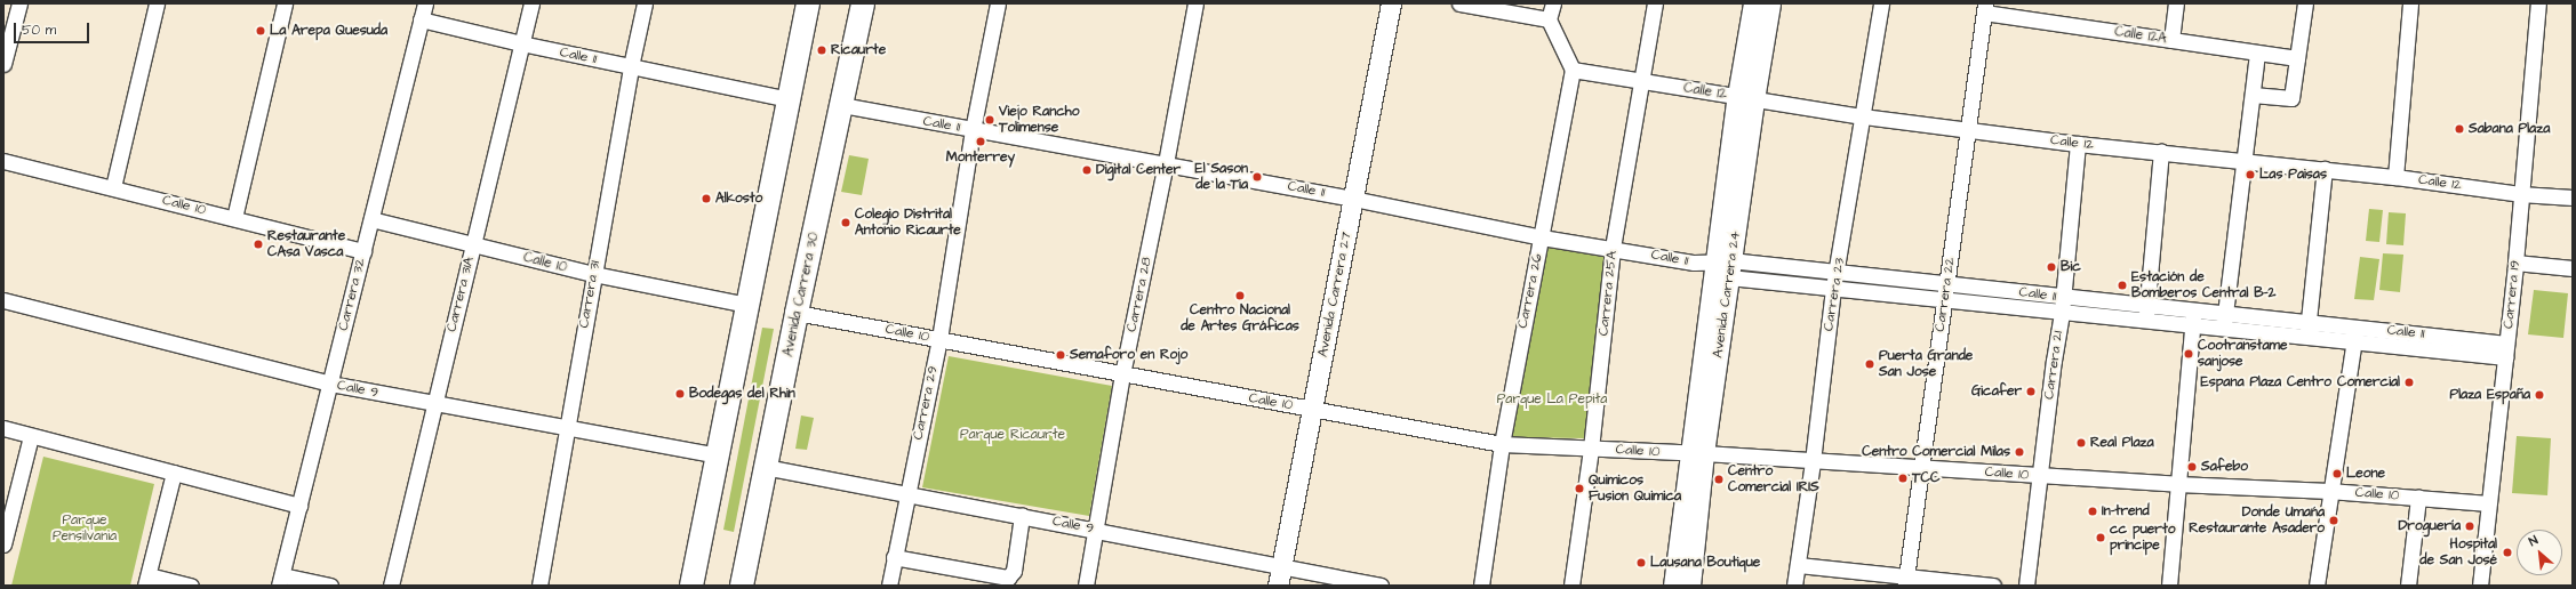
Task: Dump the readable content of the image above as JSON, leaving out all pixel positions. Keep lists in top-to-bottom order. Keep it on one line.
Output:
{"streets":{"highway":["Avenida Carrera 30"],"main road":["Avenida Carrera 27","Avenida Carrera 24"],"street":["Calle 12A","Calle 11","Calle 12","Calle 10","Carrera 26","Carrera 25A","Carrera 32","Carrera 31A","Carrera 31","Carrera 28","Carrera 23","Carrera 22","Carrera 19","Carrera 21","Calle 9","Carrera 29"]},"crossings":[["Calle 12A","Carrera 22"],["Calle 11","Carrera 26"],["Calle 11","Carrera 25A"],["Calle 11","Carrera 32"],["Calle 11","Carrera 31A"],["Calle 11","Carrera 31"],["Calle 11","Avenida Carrera 30"],["Calle 11","Carrera 28"],["Calle 11","Avenida Carrera 27"],["Calle 11","Avenida Carrera 24"],["Calle 11","Carrera 23"],["Calle 11","Carrera 22"],["Calle 11","Carrera 19"],["Calle 11","Carrera 21"],["Calle 11","Carrera 29"],["Calle 12","Carrera 26"],["Calle 12","Carrera 25A"],["Calle 12","Avenida Carrera 24"],["Calle 12","Carrera 23"],["Calle 12","Carrera 22"],["Calle 12","Carrera 19"],["Calle 12","Carrera 21"],["Calle 10","Carrera 26"],["Calle 10","Carrera 25A"],["Calle 10","Carrera 32"],["Calle 10","Carrera 31A"],["Calle 10","Carrera 31"],["Calle 10","Avenida Carrera 30"],["Calle 10","Carrera 28"],["Calle 10","Avenida Carrera 27"],["Calle 10","Avenida Carrera 24"],["Calle 10","Carrera 23"],["Calle 10","Carrera 22"],["Calle 10","Carrera 19"],["Calle 10","Carrera 21"],["Calle 10","Carrera 29"],["Carrera 32","Calle 9"],["Carrera 31A","Calle 9"],["Carrera 31","Calle 9"],["Avenida Carrera 30","Calle 9"],["Carrera 28","Calle 9"],["Avenida Carrera 27","Calle 9"],["Calle 9","Carrera 29"]],"parks":["Parque La Pepita","Parque Ricaurte","Parque Pensilvania"],"places":["La Arepa Quesuda","Ricaurte","Viejo Rancho Tolimense","Sabana Plaza","Monterrey","Digital Center","Las Paisas","El Sason de la Tia","Alkosto","Colegio Distrital Antonio Ricaurte","Restaurante CAsa Vasca","Bic","Estación de Bomberos Central B-2","Centro Nacional de Artes Gráficas","Cootranstame sanjose","Semaforo en Rojo","Puerta Grande San Jose","Espana Plaza Centro Comercial","Gicafer","Bodegas del Rhin","Plaza España","Real Plaza","Centro Comercial Milas","Safebo","Leone","TCC","Centro Comercial IRIS","Quimicos Fusion Quimica","In-trend","Donde Umańa Restaurante Asadero","Droguería","cc puerto principe","Hospital de San José","Lausana Boutique"],"scale_bar":"50 m","north":"top left"}
